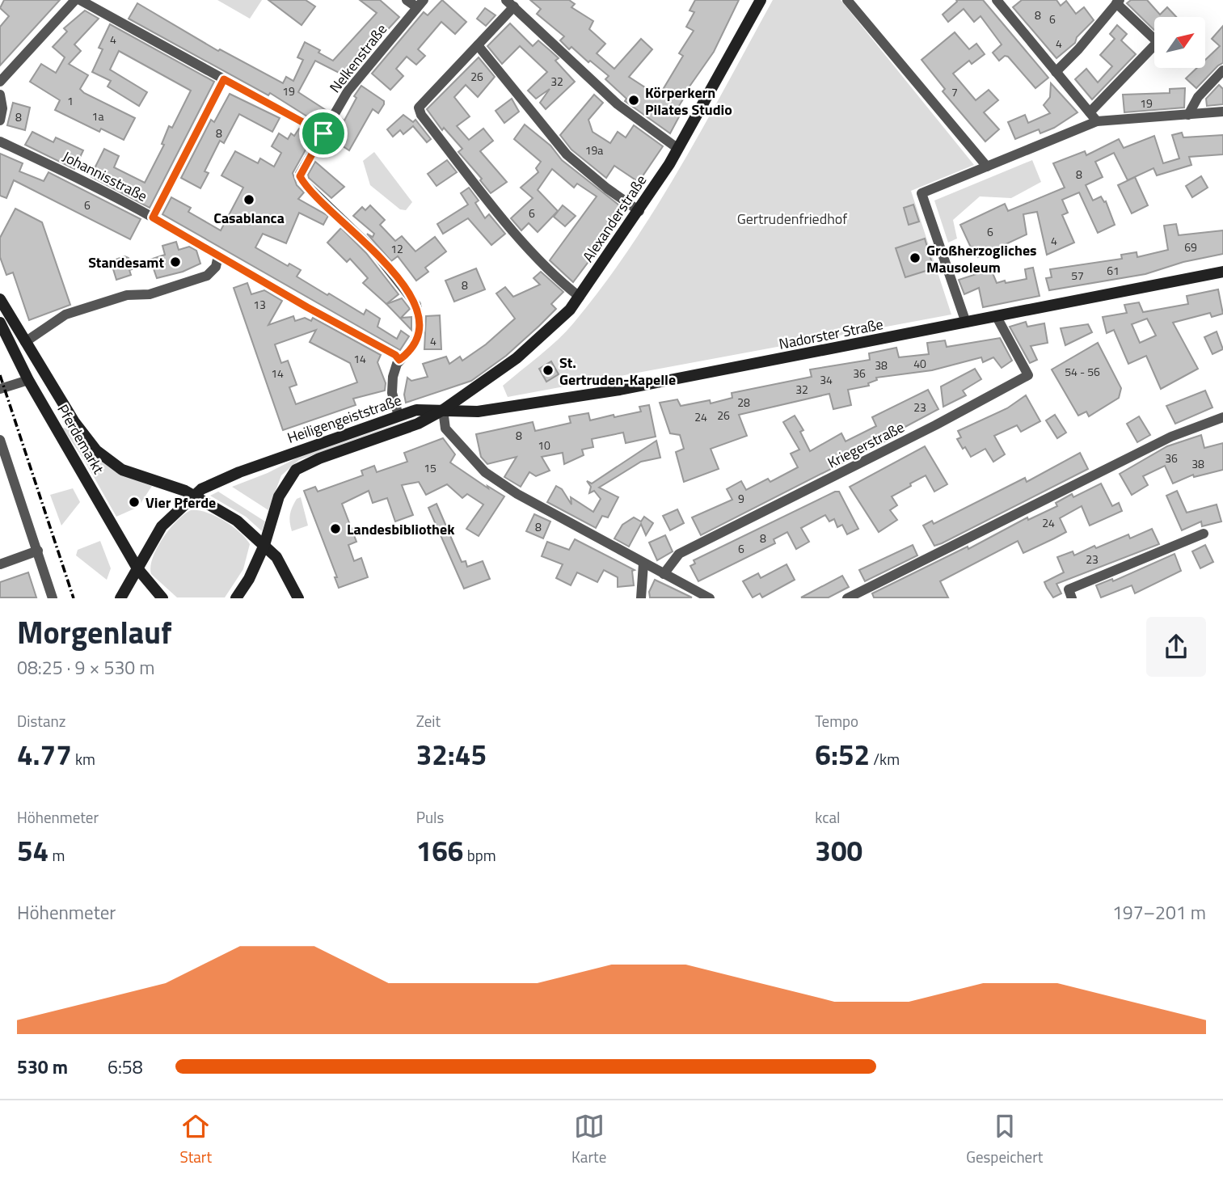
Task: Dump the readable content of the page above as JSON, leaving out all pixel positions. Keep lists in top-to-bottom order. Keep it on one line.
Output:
{"streets":{"street":["Nelkenstraße","Johannisstraße","Alexanderstraße","Nadorster Straße","Heiligengeiststraße","Pferdemarkt","Kriegerstraße"]},"crossings":[["Nelkenstraße","Johannisstraße"],["Nelkenstraße","Heiligengeiststraße"],["Alexanderstraße","Nadorster Straße"],["Alexanderstraße","Heiligengeiststraße"],["Nadorster Straße","Heiligengeiststraße"],["Nadorster Straße","Kriegerstraße"],["Heiligengeiststraße","Pferdemarkt"]],"parks":["Gertrudenfriedhof"],"places":["Körperkern Pilates Studio","Casablanca","Großherzogliches Mausoleum","Standesamt","St. Gertruden-Kapelle","Vier Pferde","Landesbibliothek"],"house_numbers":["8","6","4","4","26","32","19","7","1","19","1a","8","8","19a","8","6","6","6","4","69","12","61","57","8","13","4","14","40","38","54 - 56","14","36","34","32","28","23","26","24","8","10","36","38","15","9","24","8","8","6","23"],"north":"top right","page":{"heading":["Morgenlauf","08:25 · 9 × 530 m"],"stats":[["Distanz","4.77 km"],["Zeit","32:45"],["Tempo","6:52 /km"],["Höhenmeter","54 m"],["Puls","166 bpm"],["kcal","300"]],"chart":["Höhenmeter","197–201 m"],"list":[{"name":"530 m","note":"6:58"}],"tabs":["Start","Karte","Gespeichert"]}}
